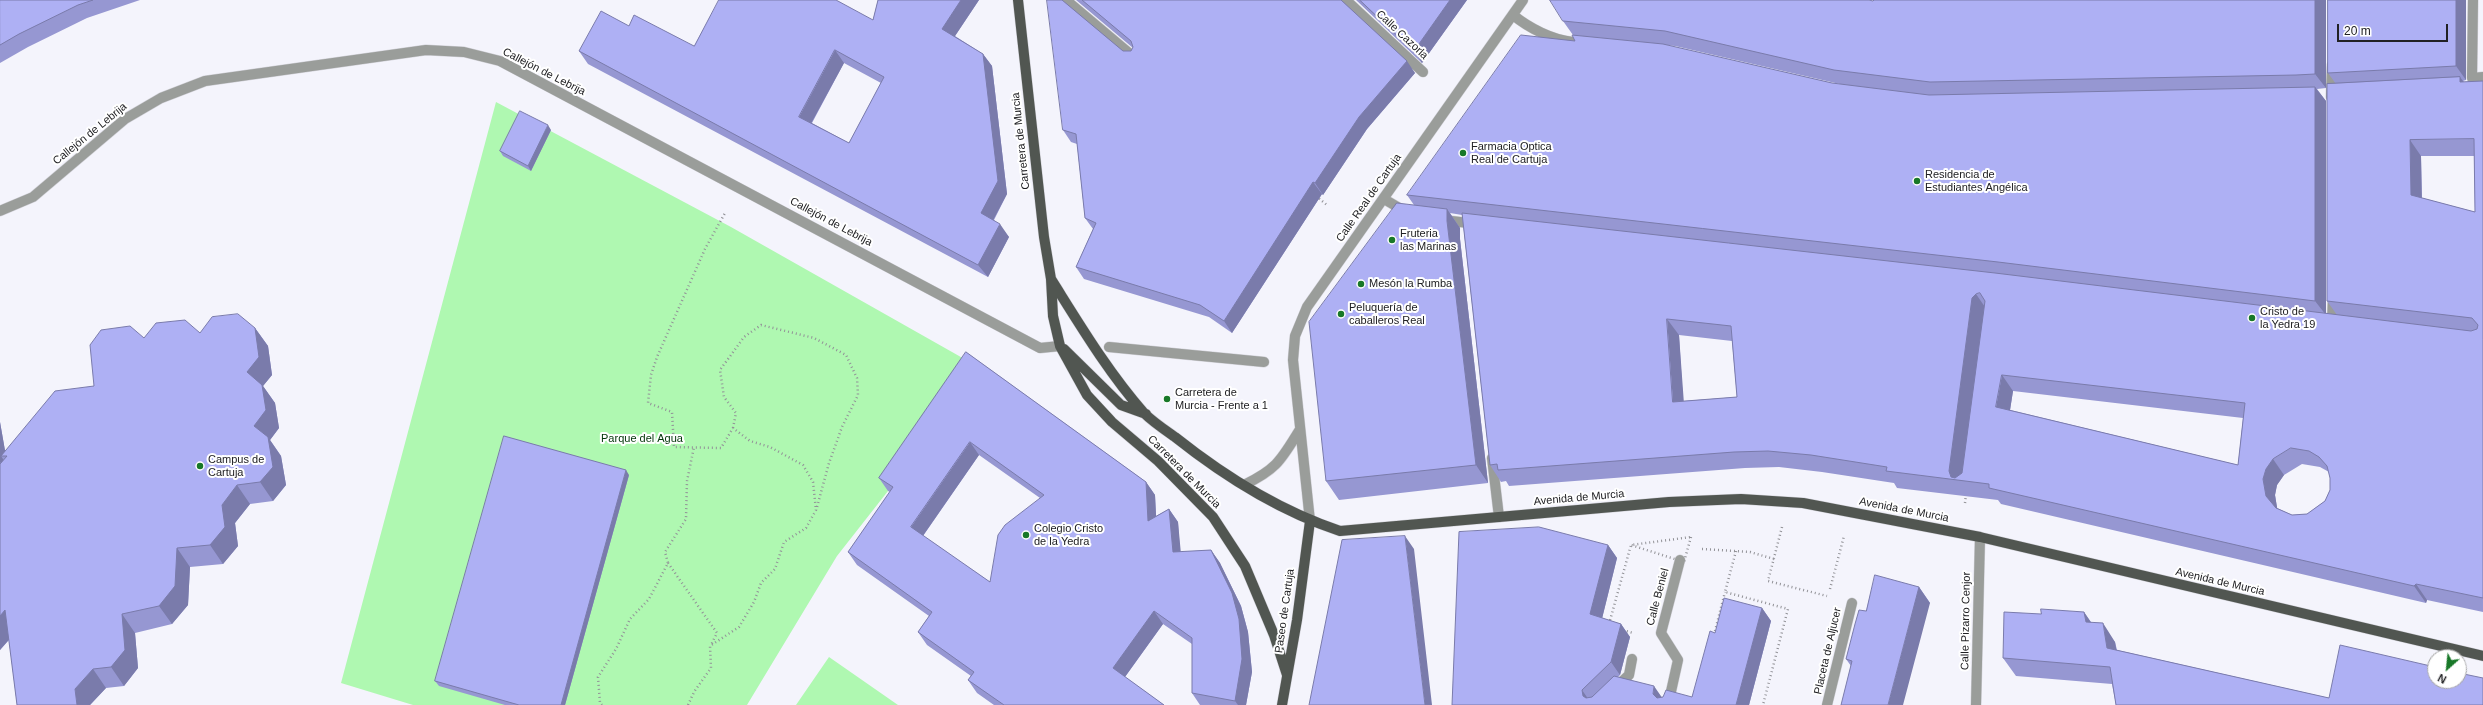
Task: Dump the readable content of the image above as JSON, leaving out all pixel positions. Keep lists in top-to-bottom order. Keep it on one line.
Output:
{"streets":{"main road":["Carretera de Murcia","Avenida de Murcia","Paseo de Cartuja"],"street":["Calle Cazorla","Callejón de Lebrija","Calle Real de Cartuja","Calle Beniel","Calle Pizarro Cenjor","Placeta de Aljucer"]},"crossings":[["Callejón de Lebrija","Carretera de Murcia"],["Carretera de Murcia","Calle Real de Cartuja"],["Carretera de Murcia","Avenida de Murcia"],["Carretera de Murcia","Paseo de Cartuja"],["Calle Real de Cartuja","Avenida de Murcia"],["Calle Real de Cartuja","Paseo de Cartuja"],["Avenida de Murcia","Paseo de Cartuja"],["Avenida de Murcia","Calle Pizarro Cenjor"]],"parks":["Parque del Agua"],"places":["Farmacia Optica Real de Cartuja","Residencia de Estudiantes Angélica","Fruteria las Marinas","Mesón la Rumba","Peluquería de caballeros Real","Cristo de la Yedra 19","Carretera de Murcia - Frente a 1","Campus de Cartuja","Colegio Cristo de la Yedra"],"scale_bar":"20 m","north":"bottom left"}
